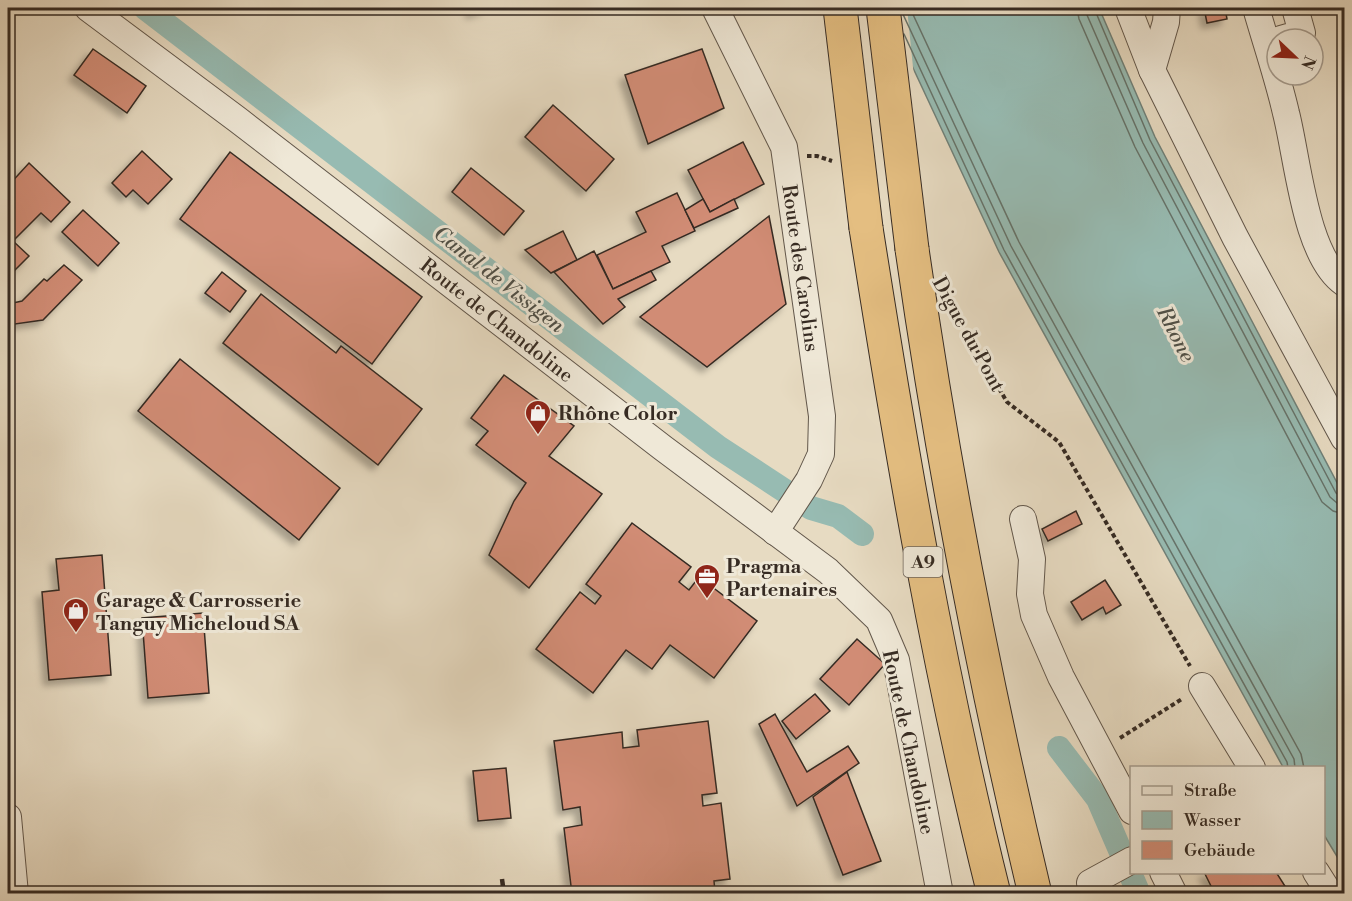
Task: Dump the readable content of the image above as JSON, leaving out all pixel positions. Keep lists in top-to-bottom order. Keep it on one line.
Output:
{"streets":{"highway":["A9"],"street":["Route des Carolins","Route de Chandoline"],"path":["Digue du Pont"]},"crossings":[["Route des Carolins","Route de Chandoline"]],"water":["Canal de Vissigen","Rhone"],"places":{"shop":["Rhône Color","Garage & Carrosserie Tanguy Micheloud SA"],"office":["Pragma Partenaires"]},"legend":["Straße","Wasser","Gebäude"],"north":"bottom right"}
